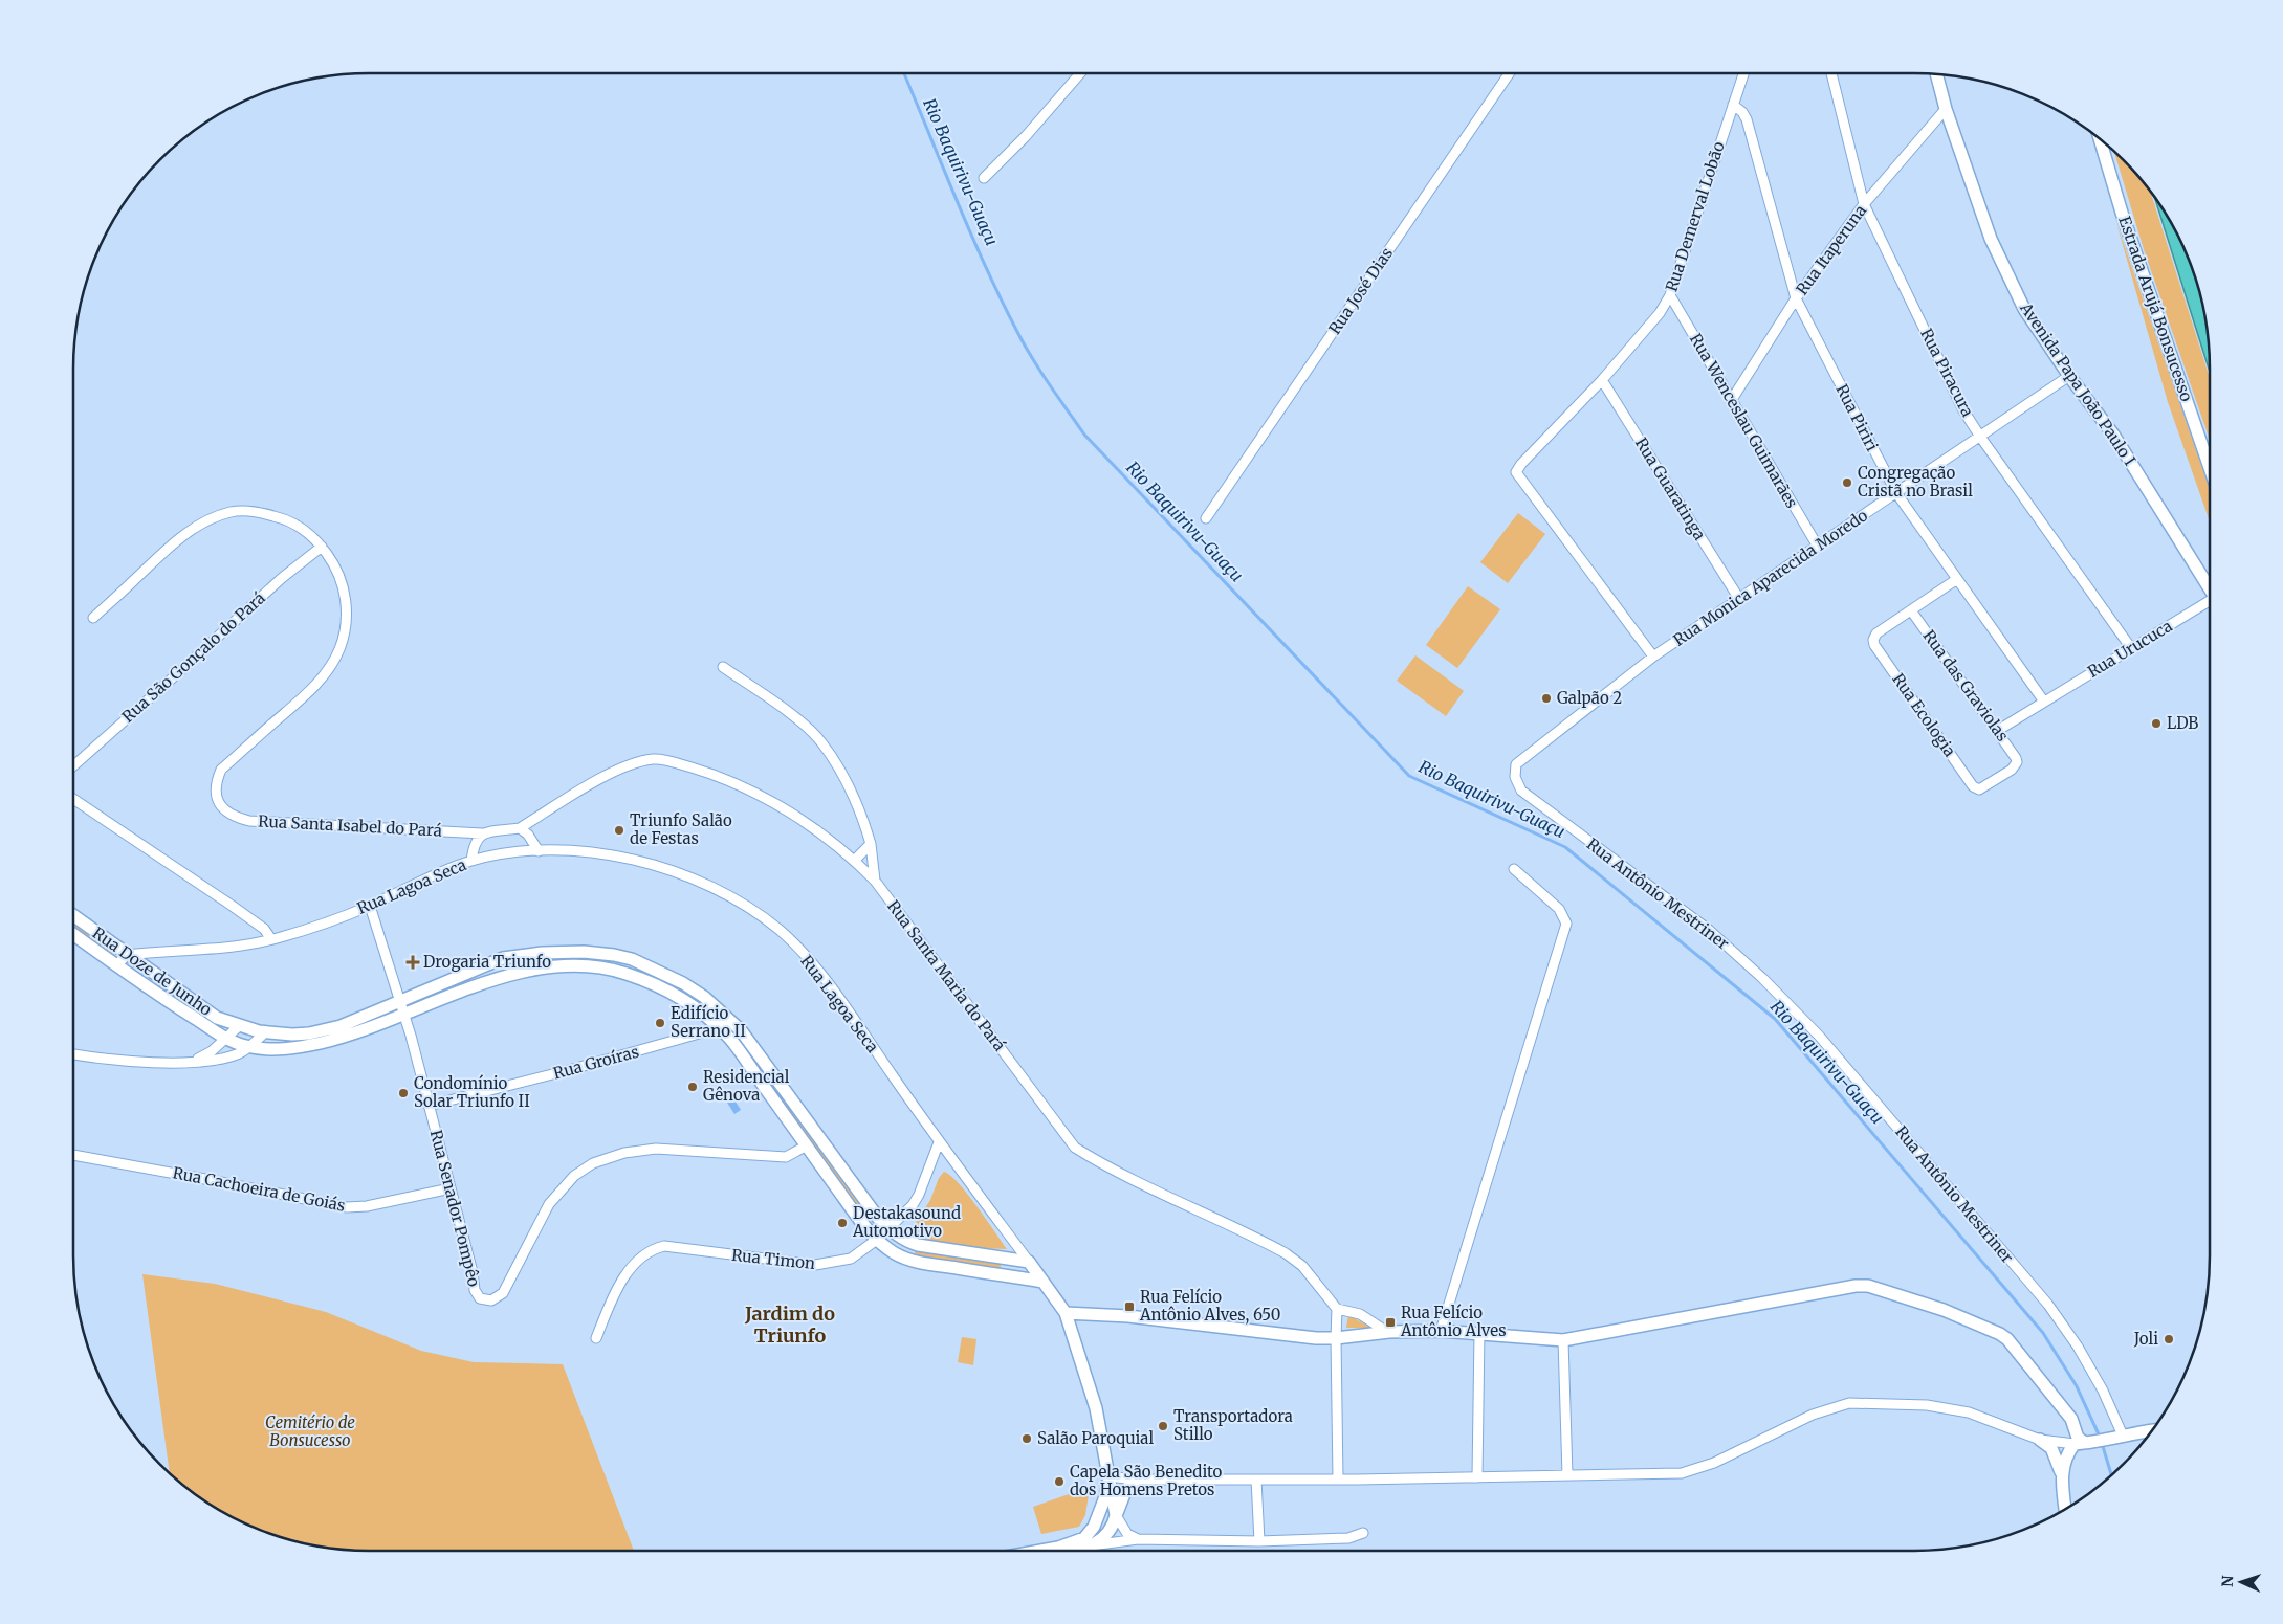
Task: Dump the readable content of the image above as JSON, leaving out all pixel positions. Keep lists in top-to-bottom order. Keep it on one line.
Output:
{"streets":{"street":["Rua Demerval Lobão","Rua Itaperuna","Rua José Dias","Estrada Arujá Bonsucesso","Rua Piracura","Avenida Papa João Paulo I","Rua Piriri","Rua Wenceslau Guimarães","Rua Guaratinga","Rua Monica Aparecida Moredo","Rua Urucuca","Rua São Gonçalo do Pará","Rua das Graviolas","Rua Ecologia","Rua Santa Isabel do Pará","Rua Lagoa Seca","Rua Antônio Mestriner","Rua Doze de Junho","Rua Santa Maria do Pará","Rua Groíras","Rua Cachoeira de Goiás","Rua Senador Pompêo","Rua Timon"]},"crossings":[["Rua Demerval Lobão","Rua Piriri"],["Rua Demerval Lobão","Rua Wenceslau Guimarães"],["Rua Demerval Lobão","Rua Guaratinga"],["Rua Demerval Lobão","Rua Monica Aparecida Moredo"],["Rua Itaperuna","Rua Piracura"],["Rua Itaperuna","Avenida Papa João Paulo I"],["Rua Itaperuna","Rua Piriri"],["Rua Itaperuna","Rua Wenceslau Guimarães"],["Rua Piracura","Rua Monica Aparecida Moredo"],["Rua Piracura","Rua Urucuca"],["Avenida Papa João Paulo I","Rua Monica Aparecida Moredo"],["Rua Piriri","Rua Monica Aparecida Moredo"],["Rua Piriri","Rua Urucuca"],["Rua Wenceslau Guimarães","Rua Monica Aparecida Moredo"],["Rua Guaratinga","Rua Monica Aparecida Moredo"],["Rua Monica Aparecida Moredo","Rua Antônio Mestriner"],["Rua Urucuca","Rua das Graviolas"],["Rua São Gonçalo do Pará","Rua Santa Isabel do Pará"],["Rua das Graviolas","Rua Ecologia"],["Rua Lagoa Seca","Rua Doze de Junho"],["Rua Lagoa Seca","Rua Senador Pompêo"],["Rua Lagoa Seca","Rua Timon"],["Rua Doze de Junho","Rua Groíras"],["Rua Doze de Junho","Rua Senador Pompêo"],["Rua Doze de Junho","Rua Timon"],["Rua Groíras","Rua Senador Pompêo"],["Rua Cachoeira de Goiás","Rua Senador Pompêo"]],"districts":["Jardim do Triunfo"],"water":["Rio Baquirivu-Guaçu"],"parks":["Cemitério de Bonsucesso"],"places":{"other":["Congregação Cristã no Brasil","Galpão 2","LDB","Triunfo Salão de Festas","Edifício Serrano II","Residencial Gênova","Condomínio Solar Triunfo II","Destakasound Automotivo","Joli","Transportadora Stillo","Salão Paroquial","Capela São Benedito dos Homens Pretos"],"health":["Drogaria Triunfo"],"transit":["Rua Felício Antônio Alves, 650","Rua Felício Antônio Alves"]},"north":"left"}
